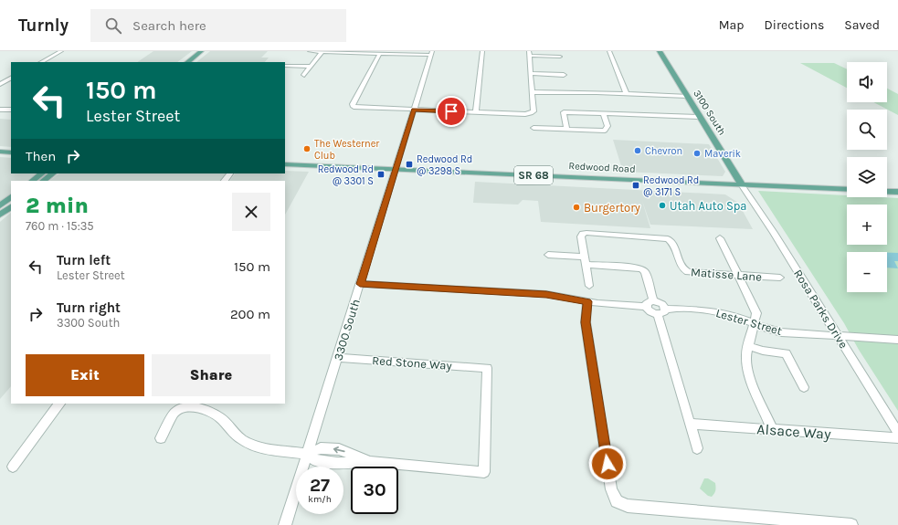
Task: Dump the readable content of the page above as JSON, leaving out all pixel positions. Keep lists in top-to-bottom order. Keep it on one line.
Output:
{"streets":{"main road":["3100 South","Redwood Road","SR 68"],"street":["Matisse Lane","Rosa Parks Drive","Lester Street","3300 South","Red Stone Way","Alsace Way"]},"crossings":[["3100 South","Redwood Road"],["3100 South","Rosa Parks Drive"],["Redwood Road","Rosa Parks Drive"],["Redwood Road","3300 South"],["Rosa Parks Drive","Lester Street"],["3300 South","Red Stone Way"]],"places":{"other":["The Westerner Club","Chevron","Maverik","Utah Auto Spa","Burgertory"],"transit":["Redwood Rd @ 3298 S","Redwood Rd @ 3301 S","Redwood Rd @ 3171 S"]},"page":{"header":"Turnly","search":"Search here","nav":["Map","Directions","Saved"],"map_buttons":["+","−"],"turn":["150 m","Lester Street"],"then":"Then","heading":["2 min","760 m · 15:35"],"list":[{"name":"Turn left","note":"Lester Street","value":"150 m"},{"name":"Turn right","note":"3300 South","value":"200 m"}],"buttons":["Exit","Share"],"speed":"27 km/h","limit":"30"}}
